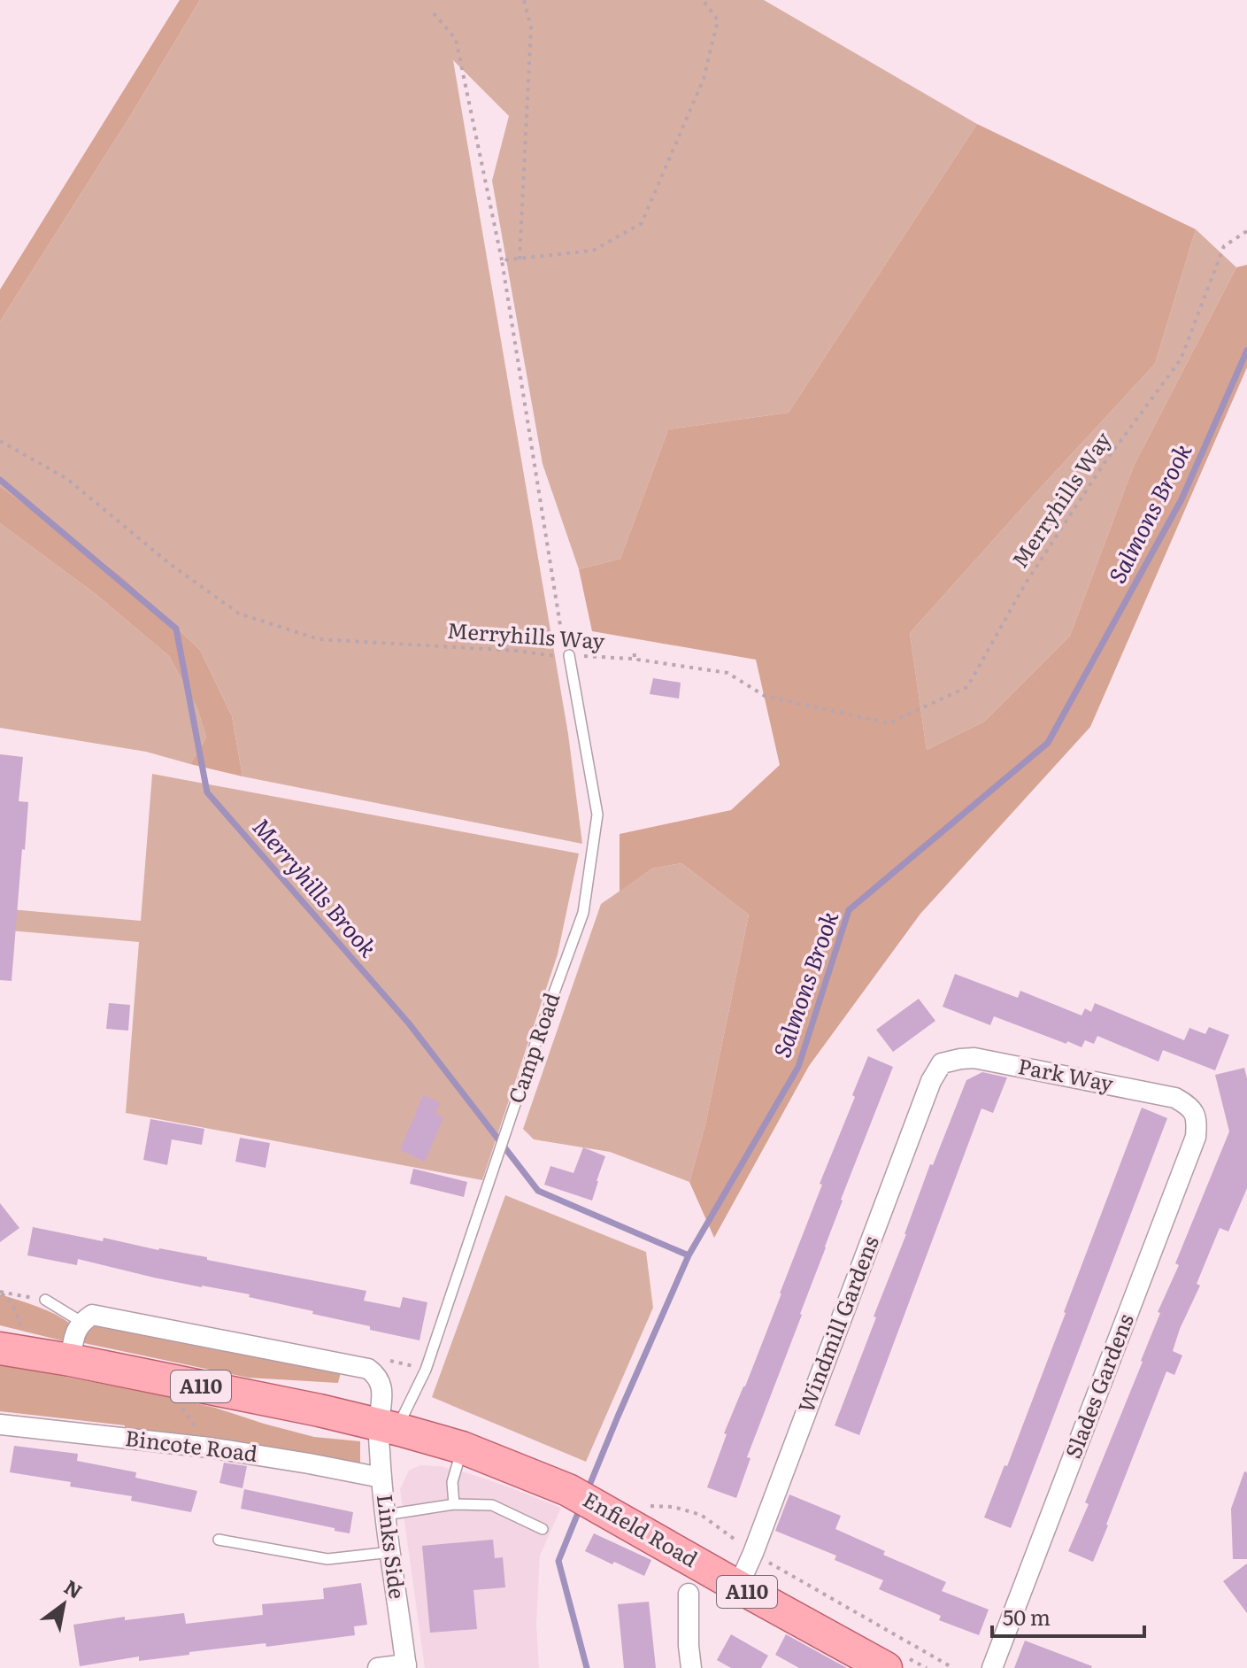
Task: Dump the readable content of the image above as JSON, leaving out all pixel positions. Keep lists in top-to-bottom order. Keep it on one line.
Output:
{"streets":{"main road":["A110","Enfield Road"],"street":["Park Way","Windmill Gardens","Slades Gardens","Bincote Road","Links Side"],"lane":["Camp Road"],"path":["Merryhills Way"]},"crossings":[["Merryhills Way","Camp Road"],["Camp Road","Enfield Road"],["Camp Road","Links Side"],["Park Way","Windmill Gardens"],["Park Way","Slades Gardens"],["Windmill Gardens","Enfield Road"],["Bincote Road","Links Side"],["Enfield Road","Links Side"]],"water":["Salmons Brook","Merryhills Brook"],"scale_bar":"50 m","north":"top right"}
